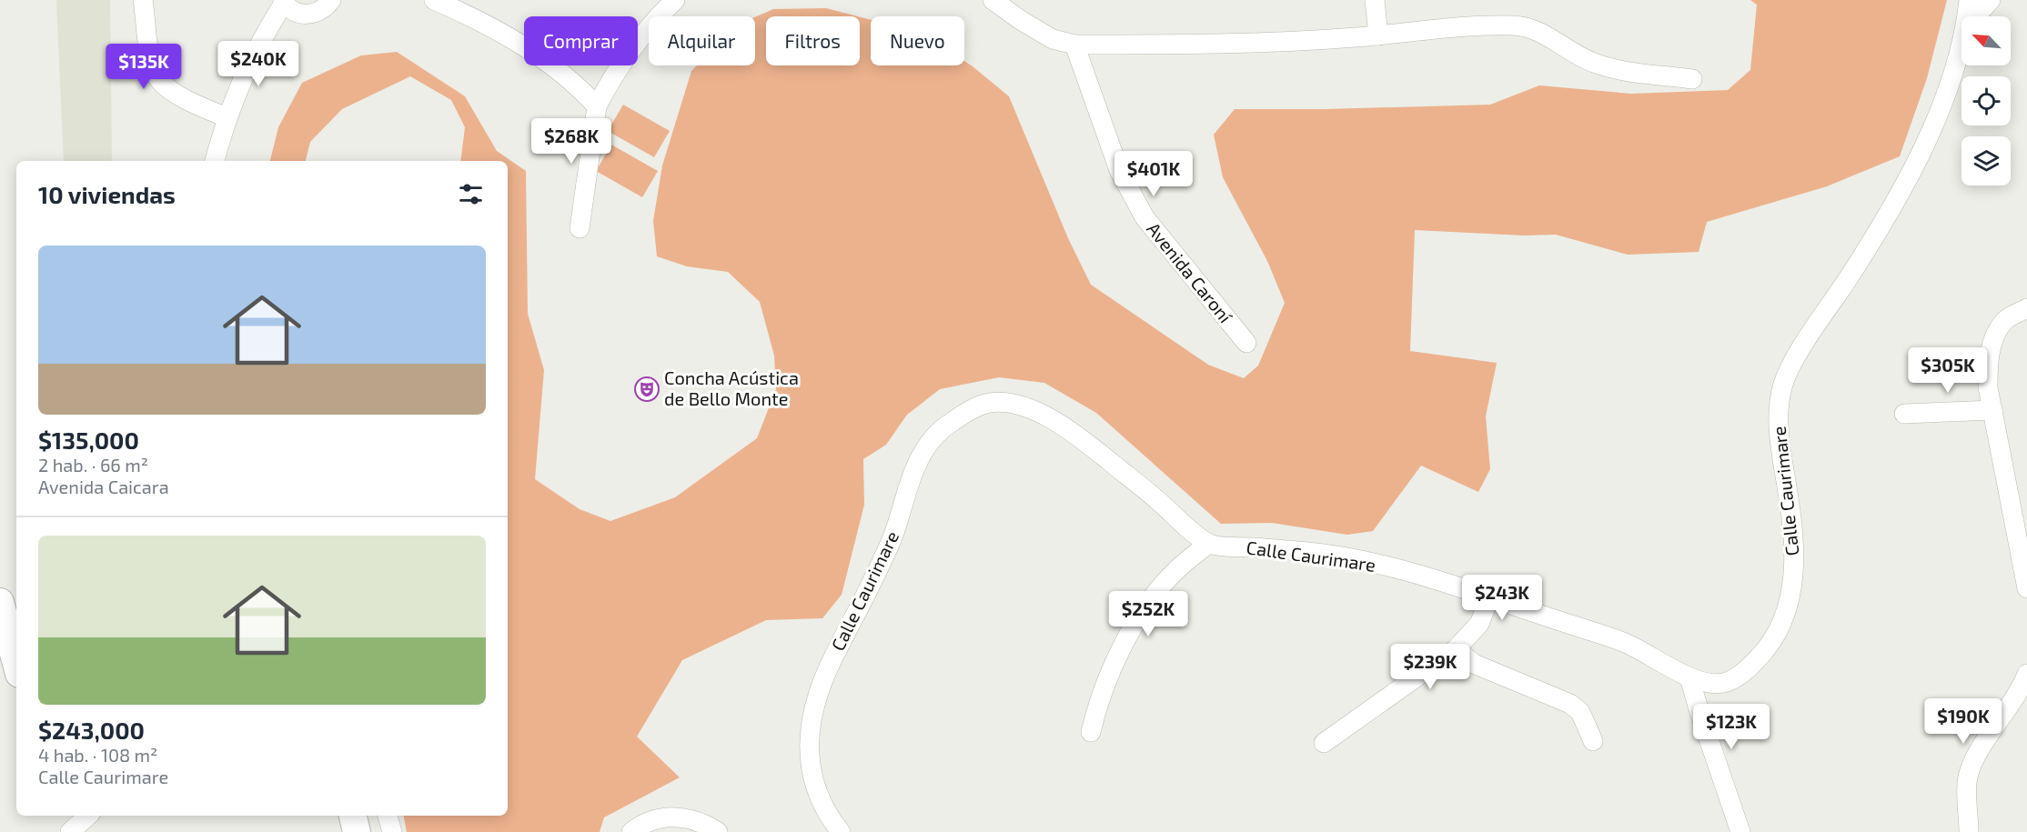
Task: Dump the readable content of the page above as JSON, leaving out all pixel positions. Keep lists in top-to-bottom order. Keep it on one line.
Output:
{"streets":{"street":["Avenida Caroní","Calle Caurimare"]},"places":{"theatre":["Concha Acústica de Bello Monte"]},"north":"top left","page":{"chip":["Comprar","Alquilar","Filtros","Nuevo"],"price":["$240K","$135K","$268K","$401K","$305K","$243K","$252K","$239K","$190K","$123K"],"heading":"10 viviendas","list":[{"name":"$135,000","note":"2 hab. · 66 m² · Avenida Caicara"},{"name":"$243,000","note":"4 hab. · 108 m² · Calle Caurimare"}]}}
